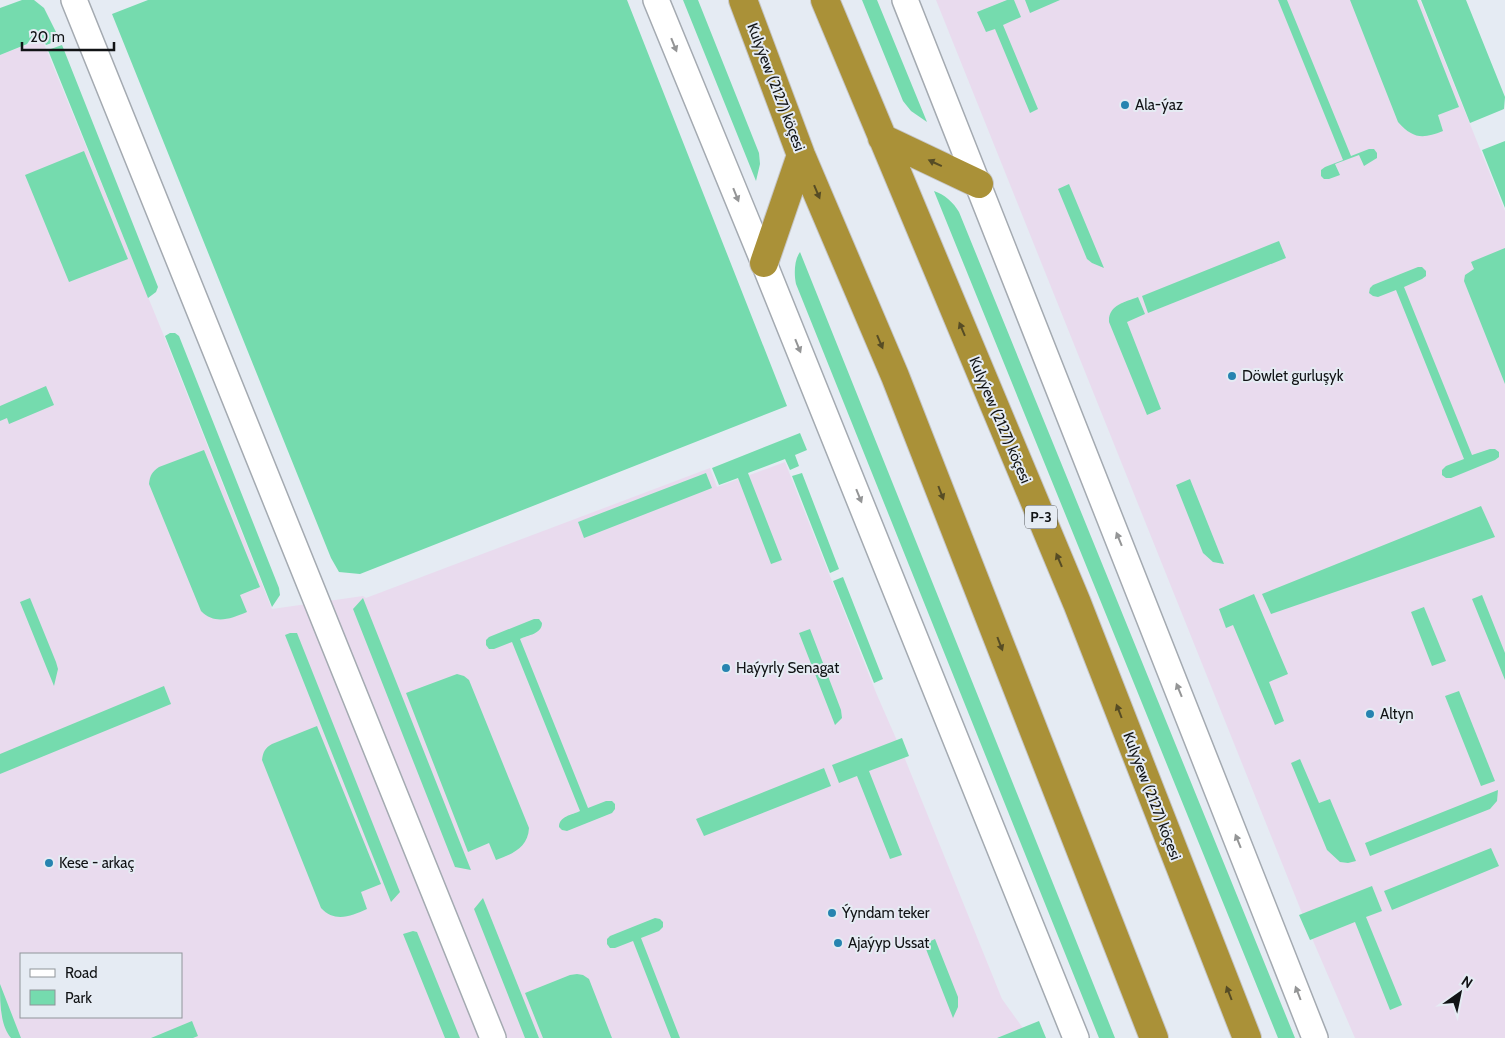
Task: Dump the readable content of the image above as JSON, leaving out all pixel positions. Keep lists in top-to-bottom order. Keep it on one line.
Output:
{"streets":{"highway":["Kulyýew (2127) köçesi","P-3"]},"places":["Ala-ýaz","Döwlet gurluşyk","Haýyrly Senagat","Altyn","Kese - arkaç","Ýyndam teker","Ajaýyp Ussat"],"legend":["Road","Park"],"scale_bar":"20 m","north":"top right"}
